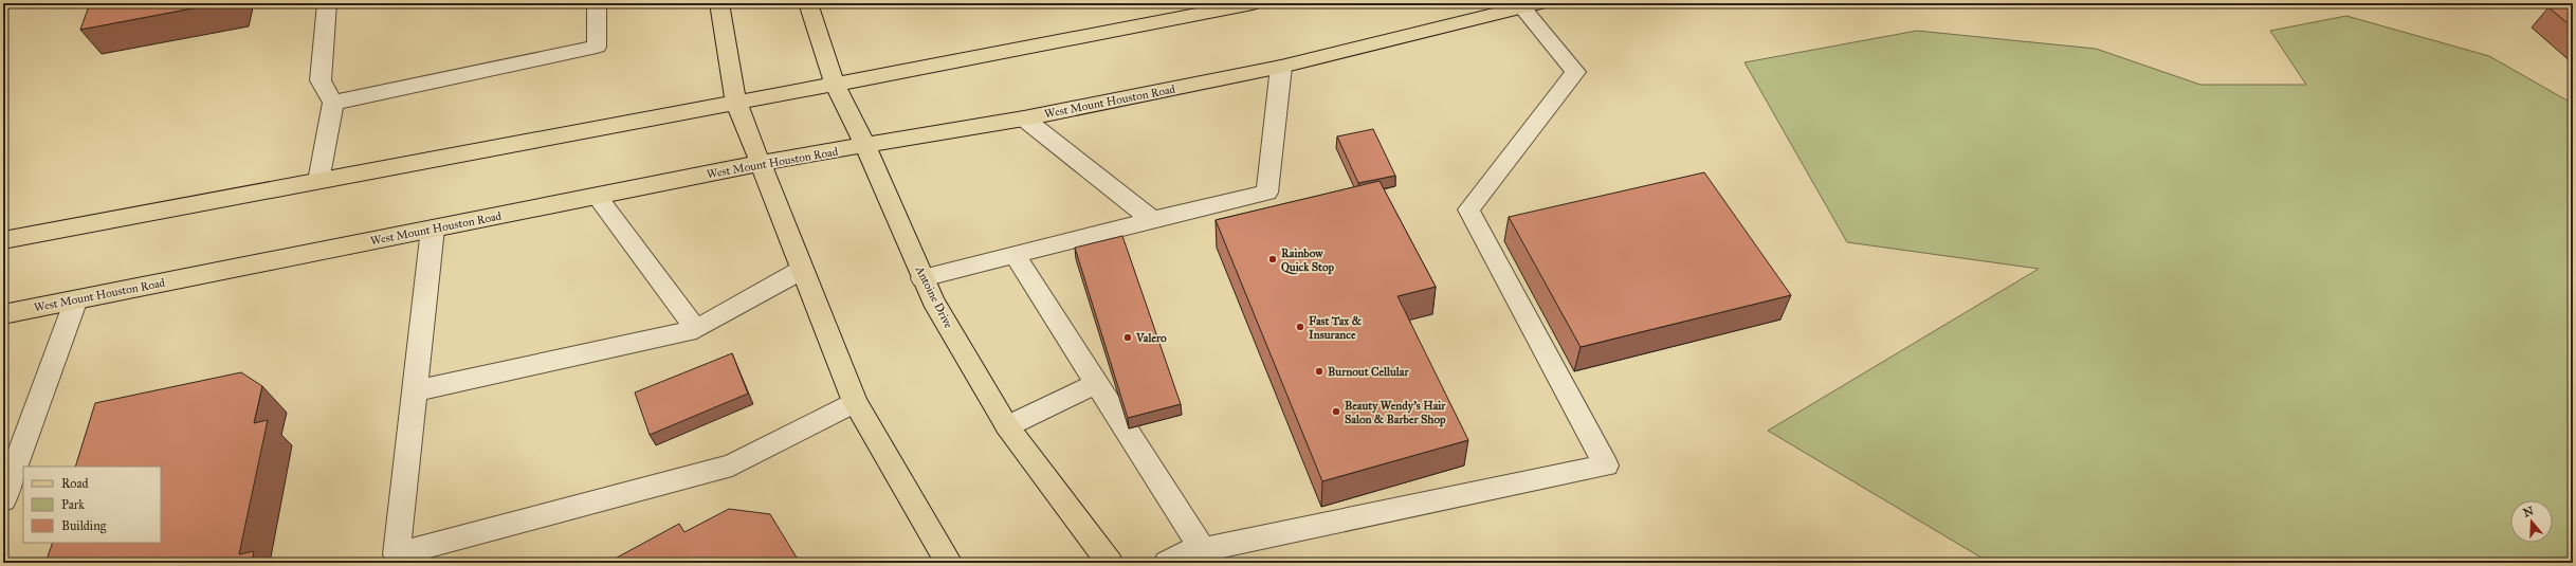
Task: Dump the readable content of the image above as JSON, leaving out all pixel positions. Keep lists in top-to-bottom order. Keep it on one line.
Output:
{"streets":{"main road":["West Mount Houston Road","Antoine Drive"]},"crossings":[["West Mount Houston Road","Antoine Drive"]],"places":["Rainbow Quick Stop","Fast Tax & Insurance","Valero","Burnout Cellular","Beauty Wendy's Hair Salon & Barber Shop"],"legend":["Road","Park","Building"],"north":"top"}
